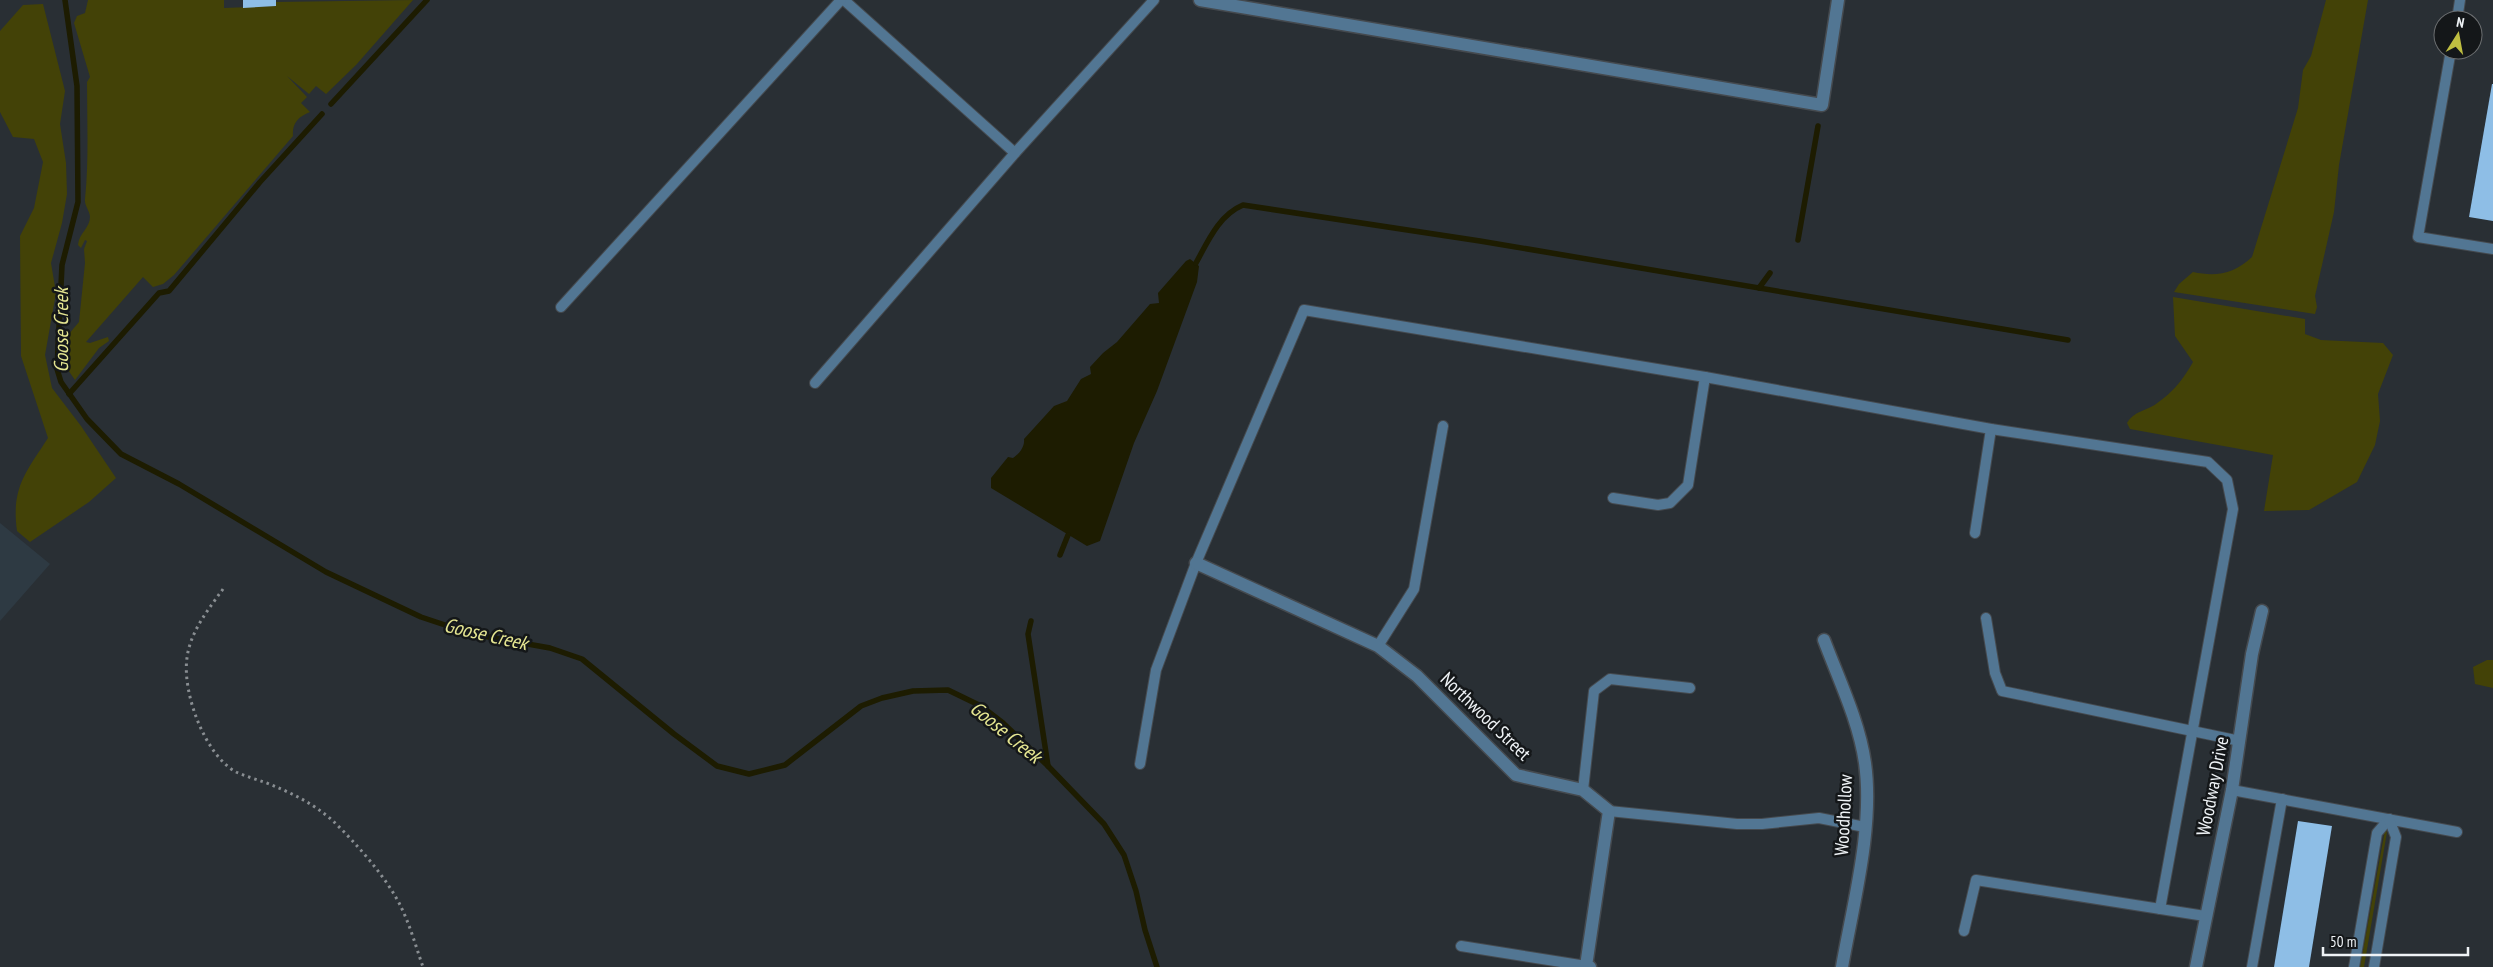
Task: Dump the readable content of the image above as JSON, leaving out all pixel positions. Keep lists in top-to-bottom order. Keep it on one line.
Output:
{"streets":{"street":["Northwood Street","Woodway Drive","Woodhollow"]},"water":["Goose Creek"],"scale_bar":"50 m","north":"top"}
